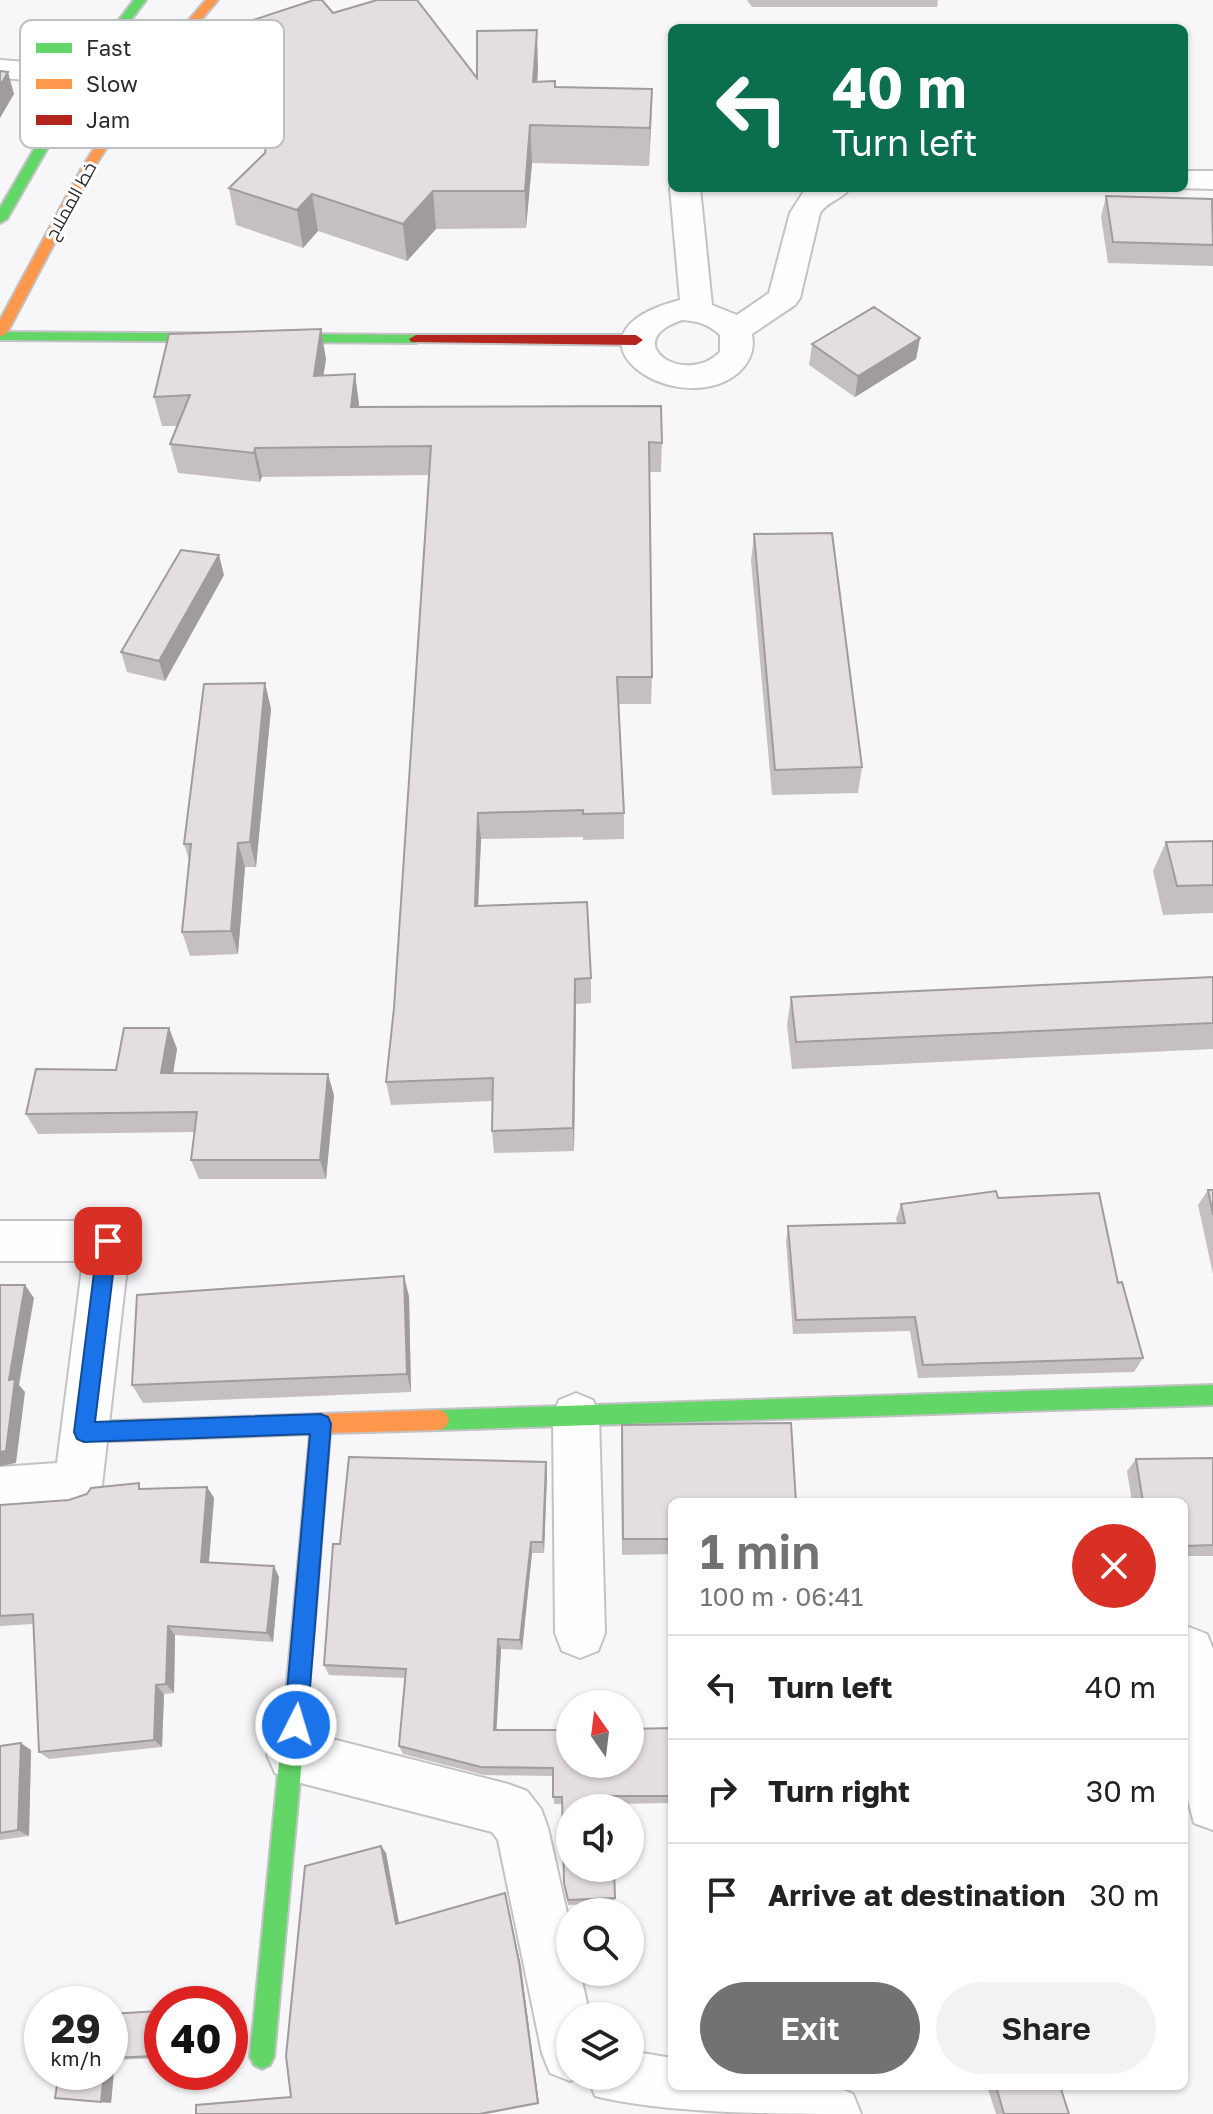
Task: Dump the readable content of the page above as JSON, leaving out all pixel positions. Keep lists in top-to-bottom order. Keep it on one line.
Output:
{"streets":{"main road":["خط المملاح"]},"legend":["Fast","Slow","Jam"],"north":"top","page":{"turn":["40 m","Turn left"],"heading":["1 min","100 m · 06:41"],"list":[{"name":"Turn left","value":"40 m"},{"name":"Turn right","value":"30 m"},{"name":"Arrive at destination","value":"30 m"}],"buttons":["Exit","Share"],"speed":"29 km/h","limit":"40"}}
